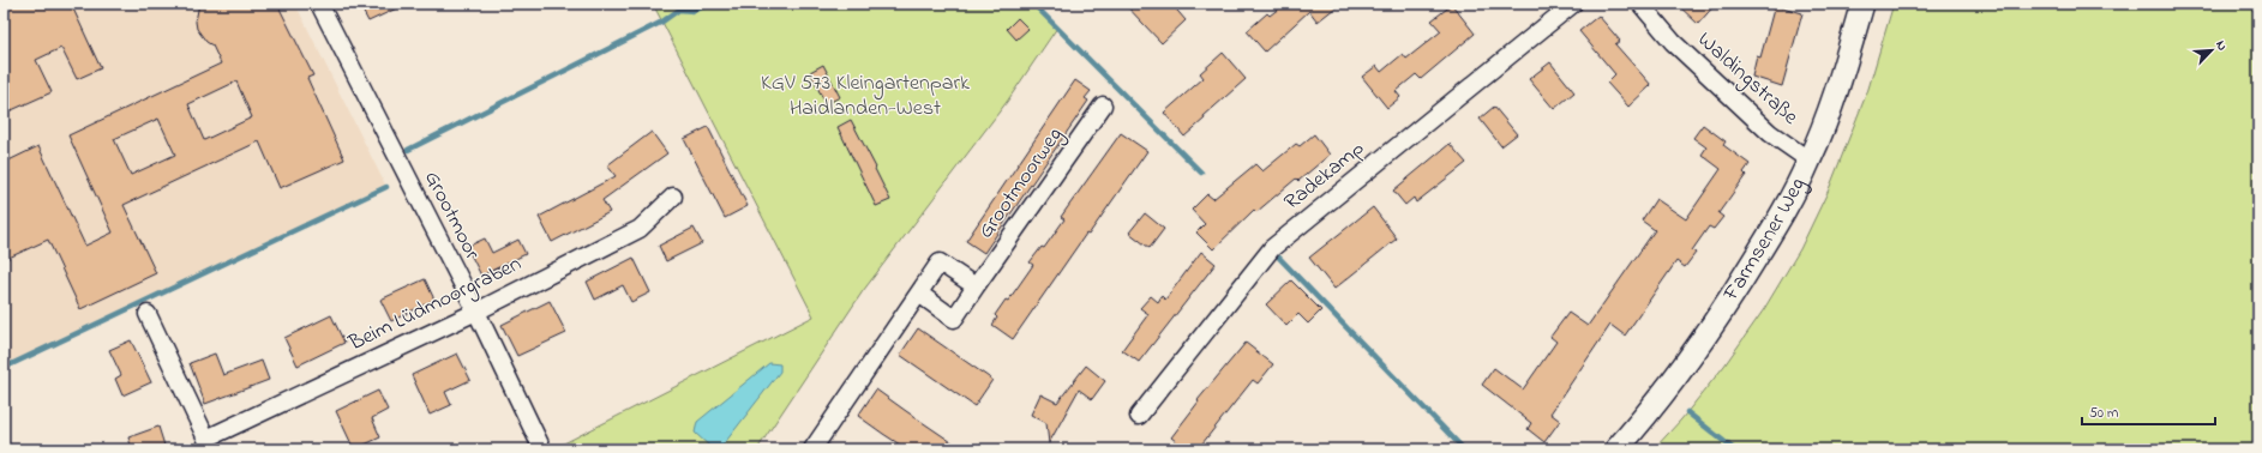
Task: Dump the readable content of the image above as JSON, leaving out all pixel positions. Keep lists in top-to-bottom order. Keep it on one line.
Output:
{"streets":{"main road":["Farmsener Weg"],"street":["Waldingstraße","Radekamp","Grootmoorweg","Grootmoor","Beim Lüdmoorgraben"]},"crossings":[["Waldingstraße","Farmsener Weg"],["Grootmoor","Beim Lüdmoorgraben"]],"parks":["KGV 573 Kleingartenpark Haidlanden-West"],"scale_bar":"50 m","north":"top right"}
